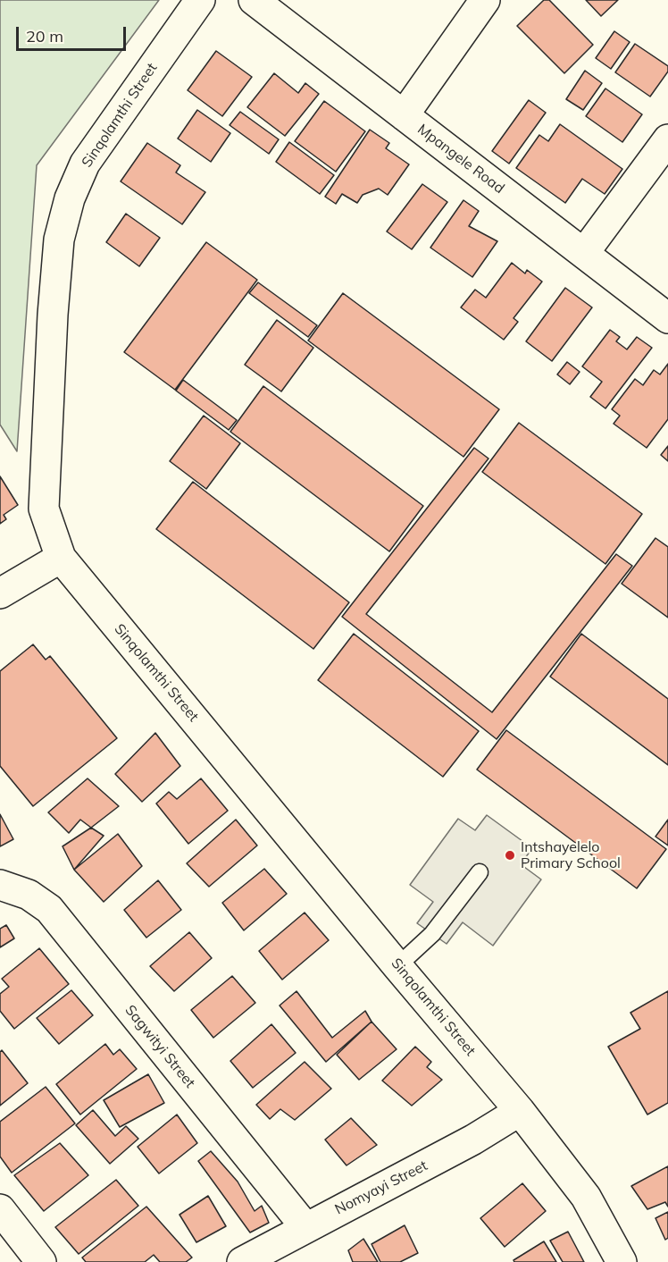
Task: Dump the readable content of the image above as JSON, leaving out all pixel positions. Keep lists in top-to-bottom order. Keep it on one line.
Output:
{"streets":{"street":["Sinqolamthi Street","Mpangele Road","Sagwityi Street","Nomyayi Street"]},"crossings":[["Sinqolamthi Street","Nomyayi Street"],["Sagwityi Street","Nomyayi Street"]],"places":["Intshayelelo Primary School"],"scale_bar":"20 m"}
